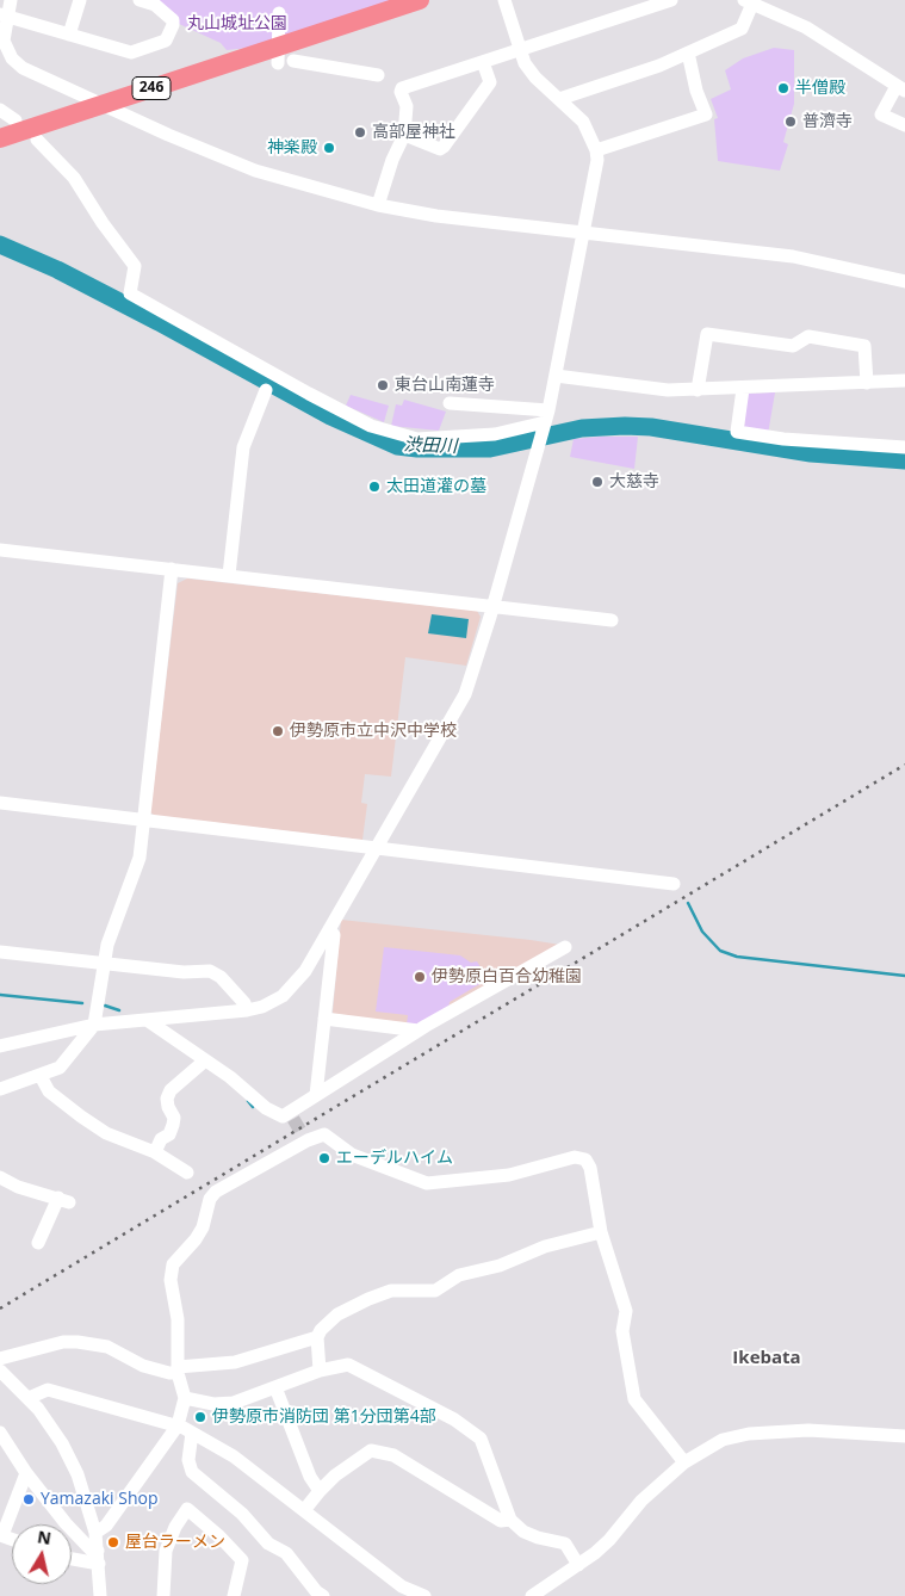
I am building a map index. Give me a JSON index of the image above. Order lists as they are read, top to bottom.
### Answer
{
  "streets": {
    "highway": ["246"]
  },
  "districts": ["Ikebata"],
  "water": ["渋田川"],
  "parks": ["丸山城址公園"],
  "places": [
    "半僧殿",
    "普濟寺",
    "高部屋神社",
    "神楽殿",
    "東台山南蓮寺",
    "大慈寺",
    "太田道灌の墓",
    "伊勢原市立中沢中学校",
    "伊勢原白百合幼稚園",
    "エーデルハイム",
    "伊勢原市消防団 第1分団第4部",
    "Yamazaki Shop",
    "屋台ラーメン"
  ],
  "north": "top"
}
